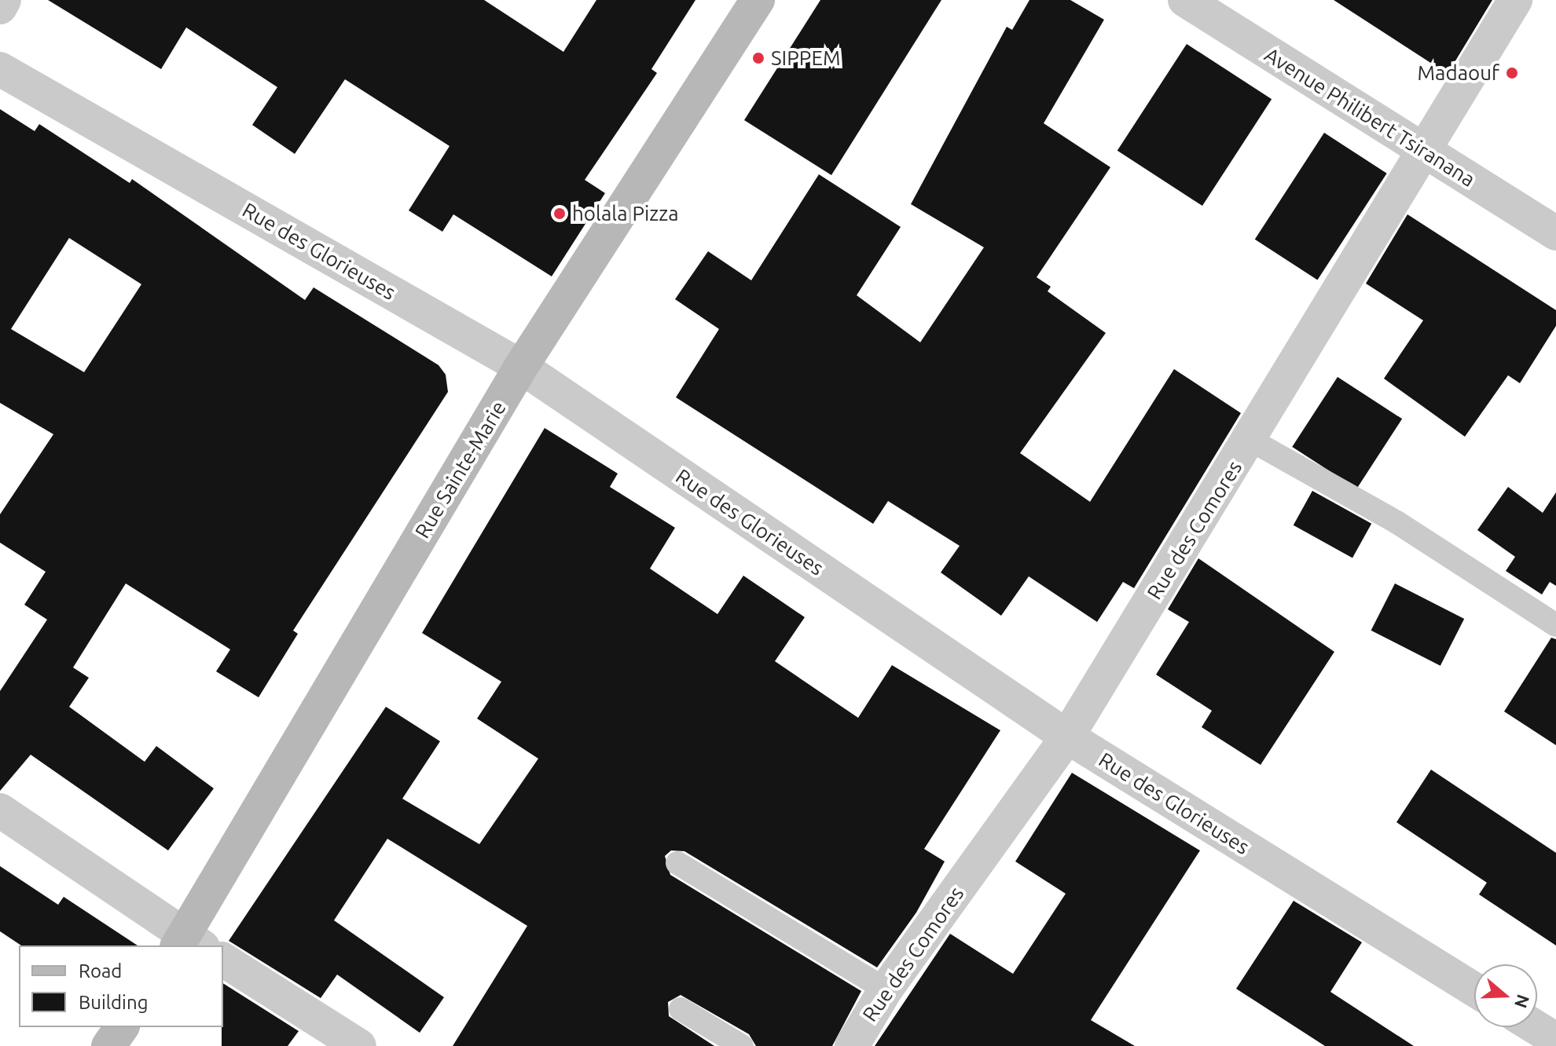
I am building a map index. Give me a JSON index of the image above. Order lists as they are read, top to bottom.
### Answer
{
  "streets": {
    "main road": ["Rue Sainte-Marie"],
    "street": ["Avenue Philibert Tsiranana", "Rue des Glorieuses", "Rue des Comores"]
  },
  "crossings": [
    ["Avenue Philibert Tsiranana", "Rue des Comores"],
    ["Rue des Glorieuses", "Rue Sainte-Marie"],
    ["Rue des Glorieuses", "Rue des Comores"]
  ],
  "places": ["SIPPEM", "Madaouf", "holala Pizza"],
  "legend": ["Road", "Building"],
  "north": "right"
}
